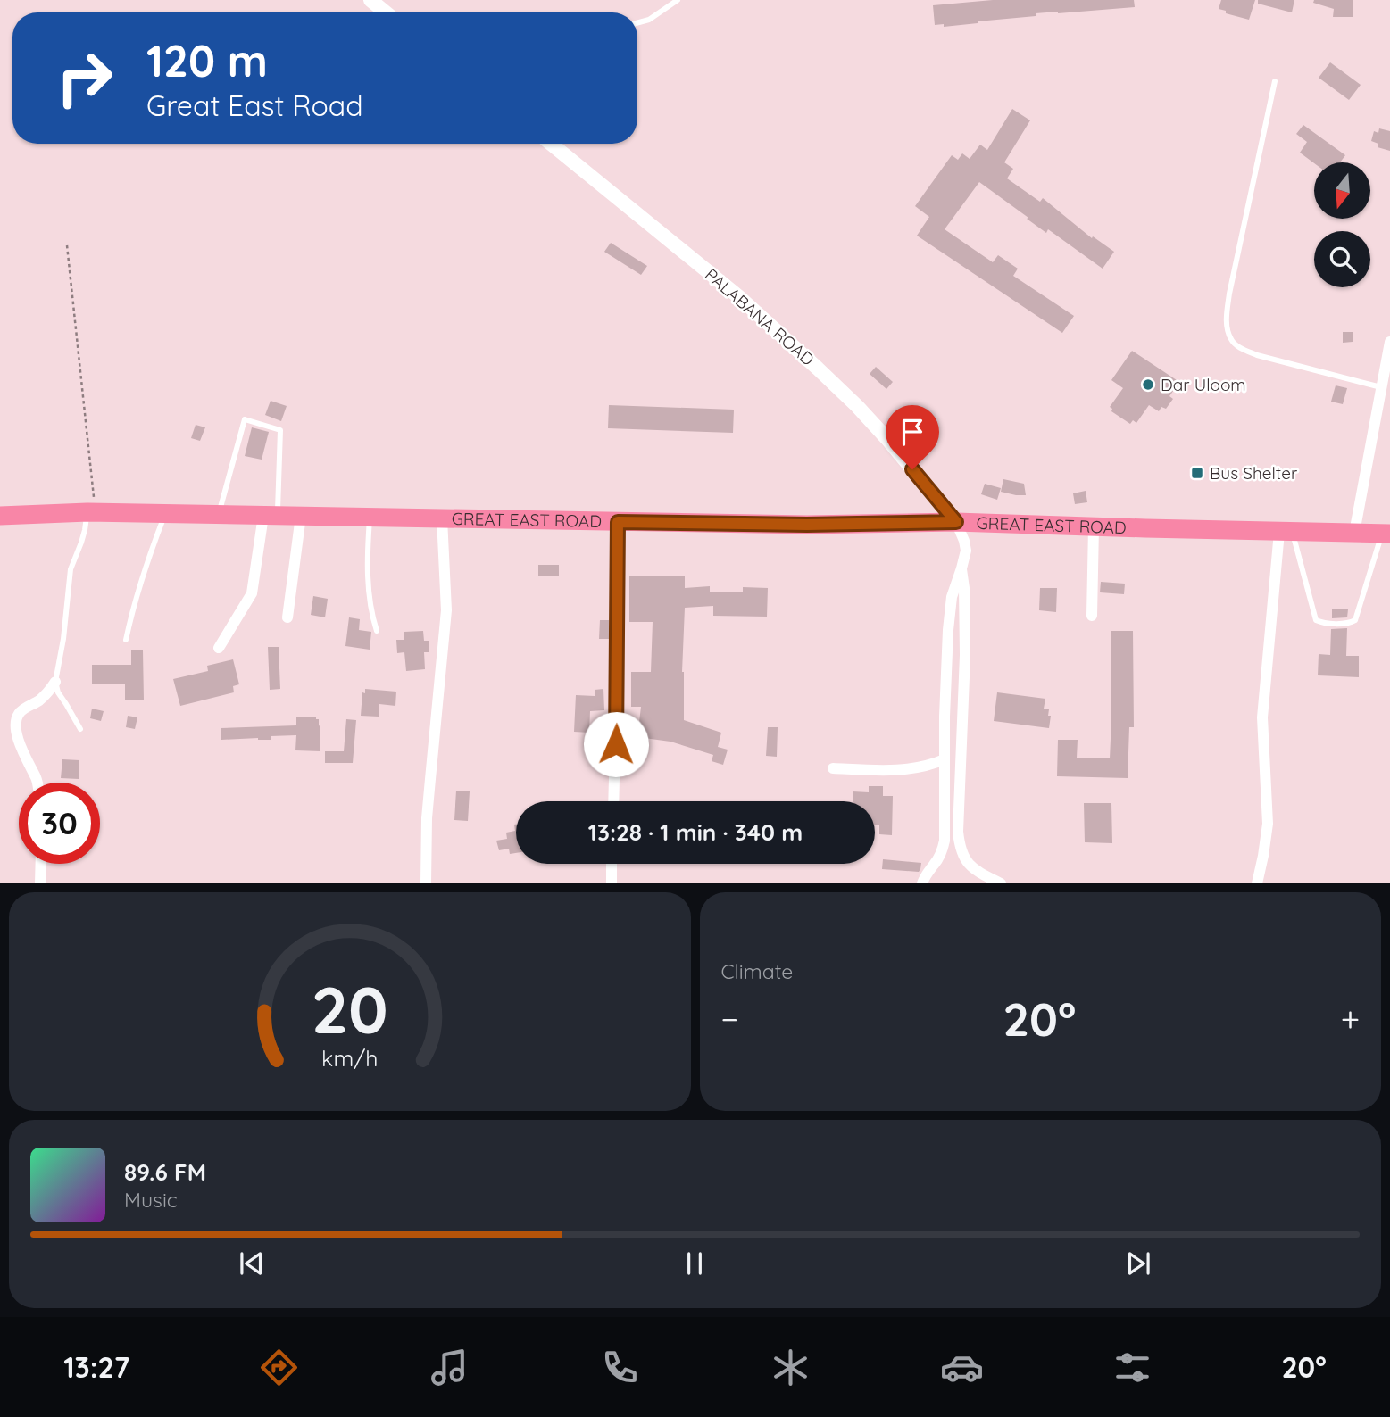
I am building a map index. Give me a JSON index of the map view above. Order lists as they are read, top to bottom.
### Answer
{
  "streets": {
    "highway": ["GREAT EAST ROAD"],
    "street": ["PALABANA ROAD"]
  },
  "crossings": [
    ["PALABANA ROAD", "GREAT EAST ROAD"]
  ],
  "places": {
    "other": ["Dar Uloom"],
    "transit": ["Bus Shelter"]
  },
  "north": "bottom",
  "page": {
    "turn": ["120 m", "Great East Road"],
    "limit": "30",
    "trip": "13:28 · 1 min · 340 m",
    "tile": "Climate",
    "heat": ["−", "20°", "+"],
    "song": ["89.6 FM", "Music"],
    "tabs": ["13:27", "20°"],
    "gauge": ["20", "km/h"]
  }
}
